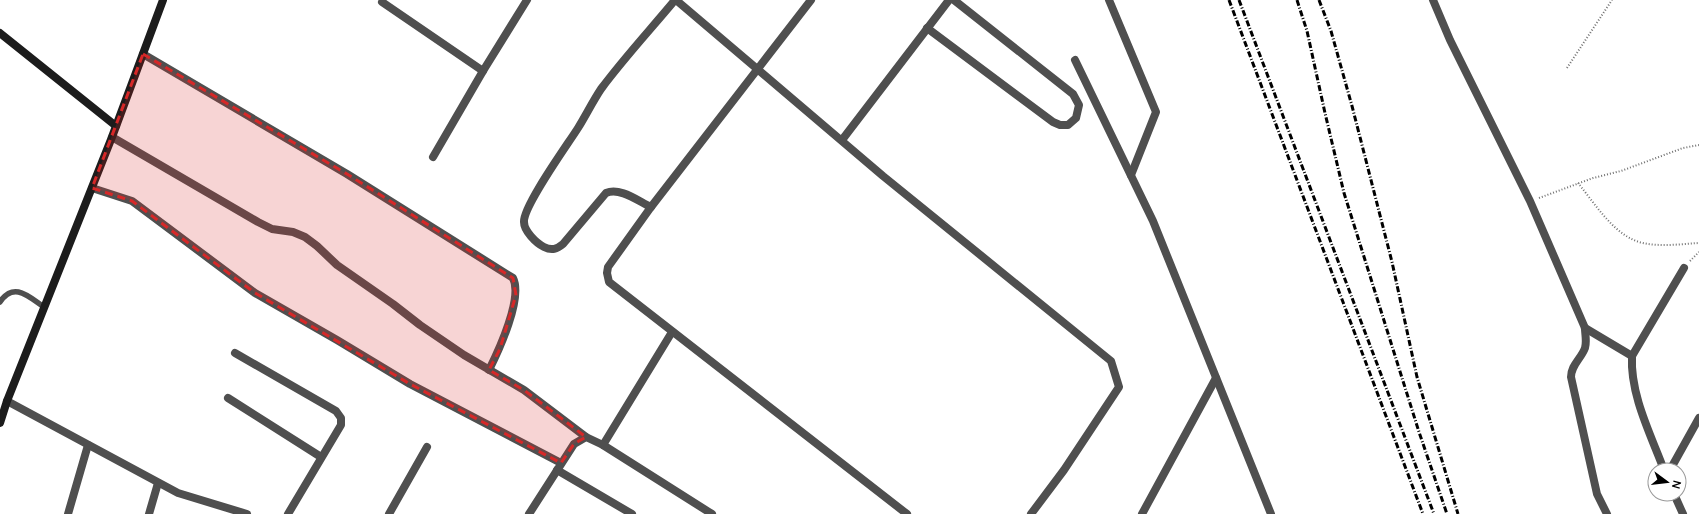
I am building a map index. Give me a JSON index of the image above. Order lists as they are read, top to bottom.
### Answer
{
  "north": "right"
}
